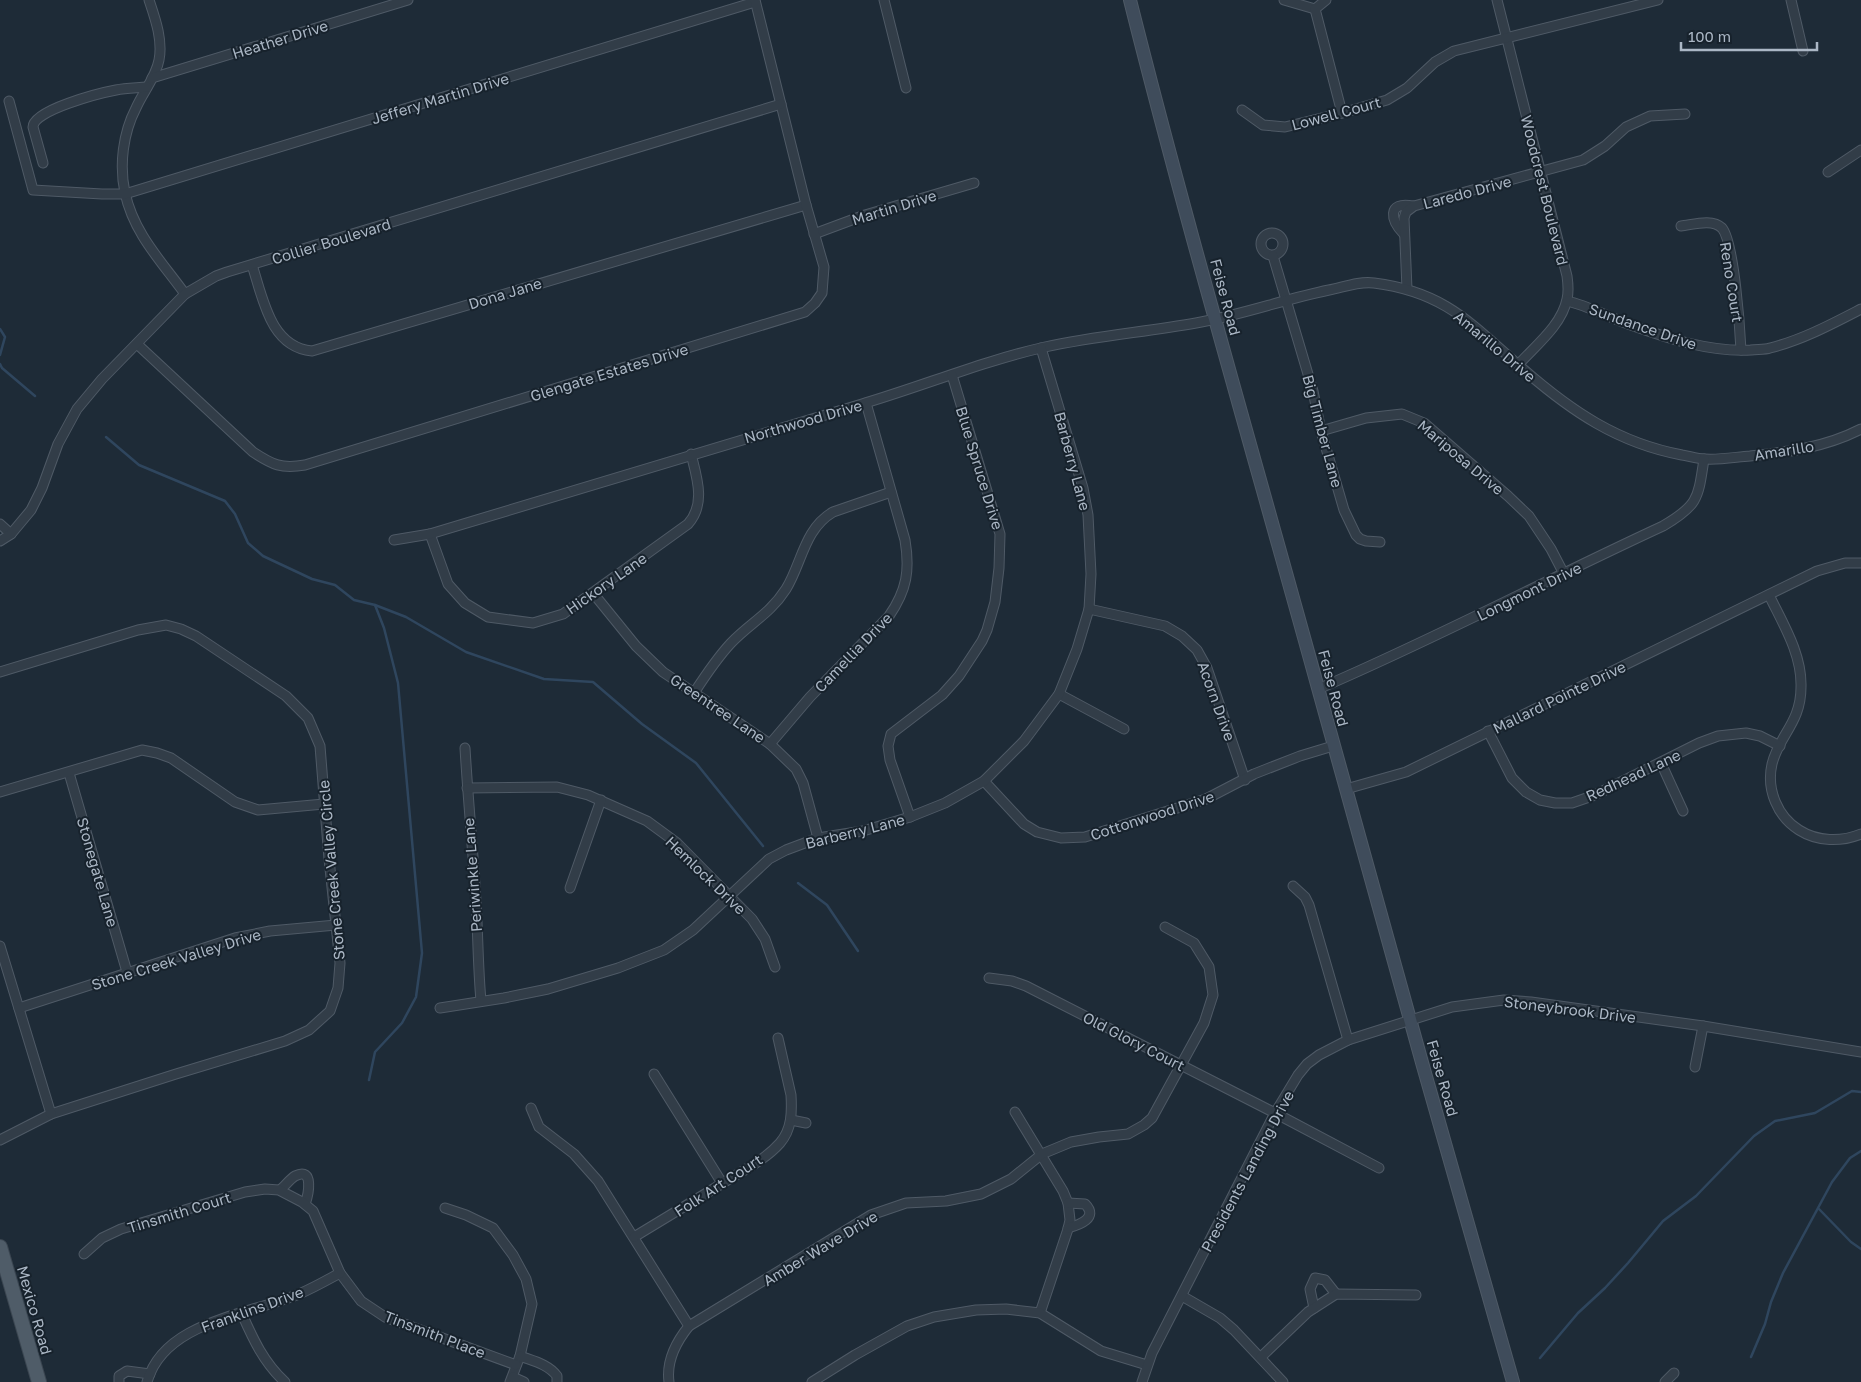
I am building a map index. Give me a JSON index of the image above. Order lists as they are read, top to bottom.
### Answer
{
  "streets": {
    "main road": ["Feise Road", "Mexico Road"],
    "street": [
      "Heather Drive",
      "Jeffery Martin Drive",
      "Lowell Court",
      "Woodcrest Boulevard",
      "Laredo Drive",
      "Martin Drive",
      "Collier Boulevard",
      "Reno Court",
      "Dona Jane",
      "Sundance Drive",
      "Amarillo Drive",
      "Glengate Estates Drive",
      "Northwood Drive",
      "Big Timber Lane",
      "Amarillo",
      "Mariposa Drive",
      "Barberry Lane",
      "Blue Spruce Drive",
      "Hickory Lane",
      "Longmont Drive",
      "Camellia Drive",
      "Mallard Pointe Drive",
      "Acorn Drive",
      "Greentree Lane",
      "Redhead Lane",
      "Cottonwood Drive",
      "Stone Creek Valley Circle",
      "Stonegate Lane",
      "Periwinkle Lane",
      "Hemlock Drive",
      "Stone Creek Valley Drive",
      "Stoneybrook Drive",
      "Old Glory Court",
      "Presidents Landing Drive",
      "Folk Art Court",
      "Tinsmith Court",
      "Amber Wave Drive",
      "Franklins Drive",
      "Tinsmith Place"
    ]
  },
  "crossings": [
    ["Jeffery Martin Drive", "Glengate Estates Drive"],
    ["Lowell Court", "Woodcrest Boulevard"],
    ["Woodcrest Boulevard", "Laredo Drive"],
    ["Woodcrest Boulevard", "Sundance Drive"],
    ["Woodcrest Boulevard", "Amarillo Drive"],
    ["Laredo Drive", "Amarillo Drive"],
    ["Martin Drive", "Glengate Estates Drive"],
    ["Collier Boulevard", "Dona Jane"],
    ["Collier Boulevard", "Glengate Estates Drive"],
    ["Reno Court", "Sundance Drive"],
    ["Dona Jane", "Glengate Estates Drive"],
    ["Feise Road", "Amarillo Drive"],
    ["Feise Road", "Northwood Drive"],
    ["Feise Road", "Longmont Drive"],
    ["Feise Road", "Mallard Pointe Drive"],
    ["Feise Road", "Cottonwood Drive"],
    ["Feise Road", "Stoneybrook Drive"],
    ["Feise Road", "Presidents Landing Drive"],
    ["Amarillo Drive", "Northwood Drive"],
    ["Amarillo Drive", "Big Timber Lane"],
    ["Amarillo Drive", "Amarillo"],
    ["Amarillo Drive", "Longmont Drive"],
    ["Northwood Drive", "Barberry Lane"],
    ["Northwood Drive", "Blue Spruce Drive"],
    ["Northwood Drive", "Hickory Lane"],
    ["Northwood Drive", "Camellia Drive"],
    ["Big Timber Lane", "Mariposa Drive"],
    ["Amarillo", "Longmont Drive"],
    ["Mariposa Drive", "Longmont Drive"],
    ["Barberry Lane", "Blue Spruce Drive"],
    ["Barberry Lane", "Acorn Drive"],
    ["Barberry Lane", "Greentree Lane"],
    ["Barberry Lane", "Cottonwood Drive"],
    ["Barberry Lane", "Periwinkle Lane"],
    ["Barberry Lane", "Hemlock Drive"],
    ["Hickory Lane", "Greentree Lane"],
    ["Camellia Drive", "Greentree Lane"],
    ["Mallard Pointe Drive", "Redhead Lane"],
    ["Acorn Drive", "Cottonwood Drive"],
    ["Stone Creek Valley Circle", "Stone Creek Valley Drive"],
    ["Stonegate Lane", "Stone Creek Valley Drive"],
    ["Periwinkle Lane", "Hemlock Drive"],
    ["Stoneybrook Drive", "Presidents Landing Drive"],
    ["Old Glory Court", "Presidents Landing Drive"],
    ["Old Glory Court", "Amber Wave Drive"],
    ["Franklins Drive", "Tinsmith Place"]
  ],
  "scale_bar": "100 m"
}
